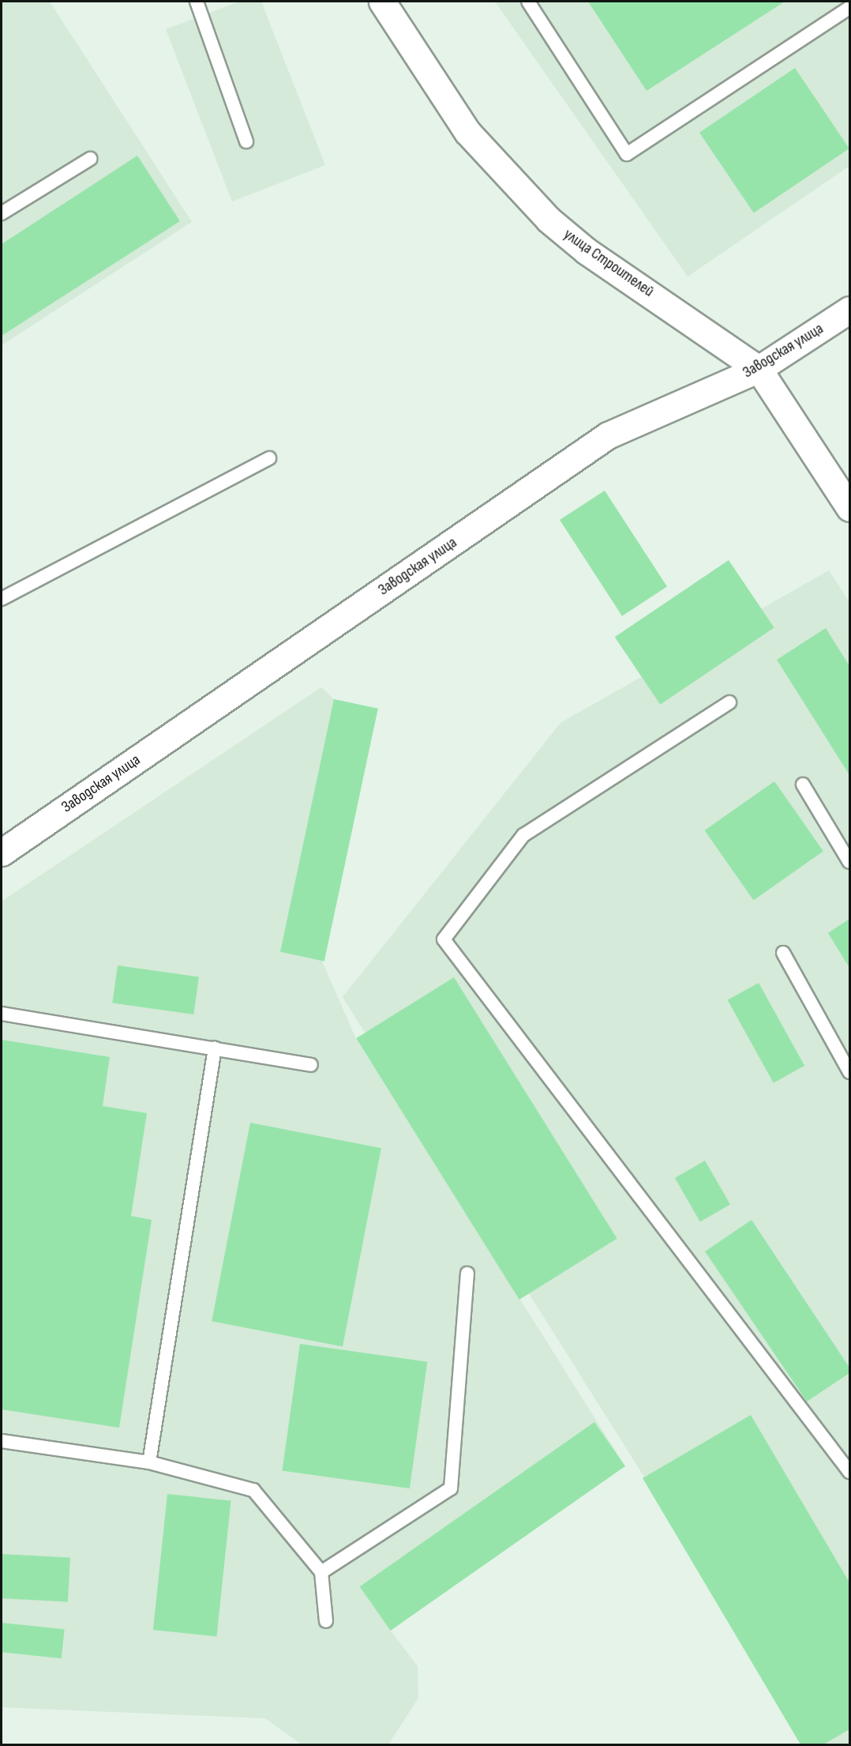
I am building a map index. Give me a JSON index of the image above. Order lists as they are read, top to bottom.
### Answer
{
  "streets": {
    "street": ["улица Строителей", "Заводская улица"]
  },
  "crossings": [
    ["улица Строителей", "Заводская улица"]
  ]
}
